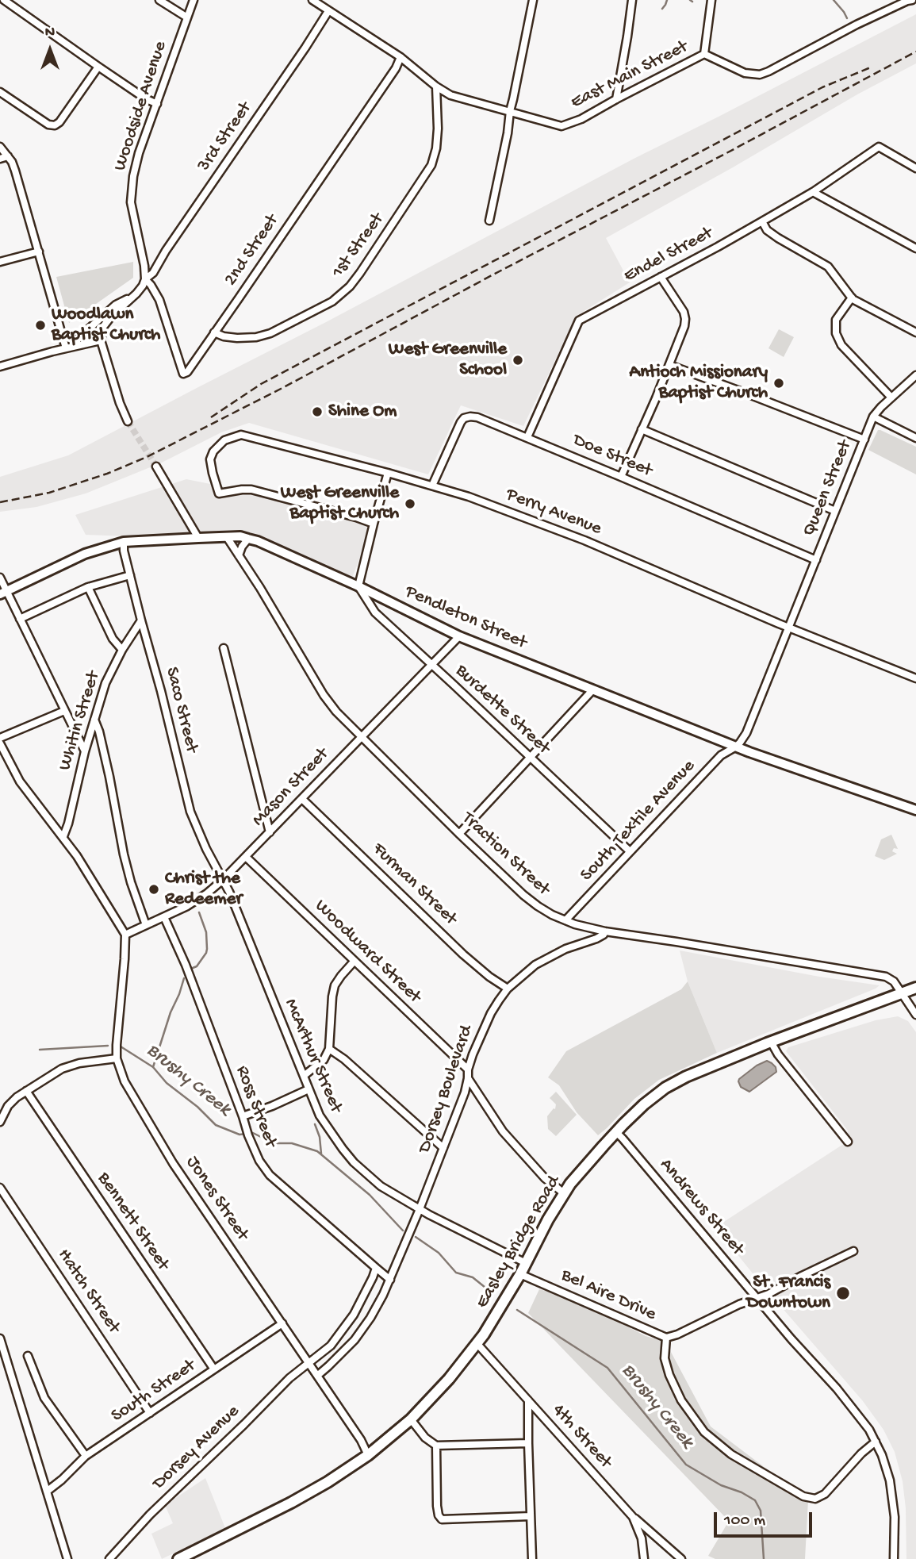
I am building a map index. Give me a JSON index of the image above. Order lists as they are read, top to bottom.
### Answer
{
  "streets": {
    "highway": ["Easley Bridge Road"],
    "main road": ["Pendleton Street"],
    "street": [
      "East Main Street",
      "Woodside Avenue",
      "3rd Street",
      "1st Street",
      "2nd Street",
      "Endel Street",
      "Doe Street",
      "Queen Street",
      "Perry Avenue",
      "Saco Street",
      "Burdette Street",
      "Whitin Street",
      "Mason Street",
      "South Textile Avenue",
      "Traction Street",
      "Furman Street",
      "Woodward Street",
      "McArthur Street",
      "Dorsey Boulevard",
      "Ross Street",
      "Jones Street",
      "Andrews Street",
      "Bennett Street",
      "Hatch Street",
      "Bel Aire Drive",
      "South Street",
      "4th Street",
      "Dorsey Avenue"
    ]
  },
  "crossings": [
    ["East Main Street", "3rd Street"],
    ["East Main Street", "1st Street"],
    ["East Main Street", "2nd Street"],
    ["Woodside Avenue", "3rd Street"],
    ["Woodside Avenue", "2nd Street"],
    ["3rd Street", "2nd Street"],
    ["1st Street", "2nd Street"],
    ["Endel Street", "Doe Street"],
    ["Doe Street", "Queen Street"],
    ["Doe Street", "Perry Avenue"],
    ["Queen Street", "Perry Avenue"],
    ["Queen Street", "Pendleton Street"],
    ["Queen Street", "South Textile Avenue"],
    ["Pendleton Street", "Saco Street"],
    ["Pendleton Street", "Burdette Street"],
    ["Pendleton Street", "Mason Street"],
    ["Pendleton Street", "South Textile Avenue"],
    ["Pendleton Street", "Traction Street"],
    ["Saco Street", "Whitin Street"],
    ["Saco Street", "Mason Street"],
    ["Saco Street", "McArthur Street"],
    ["Burdette Street", "Mason Street"],
    ["Burdette Street", "South Textile Avenue"],
    ["Mason Street", "Traction Street"],
    ["Mason Street", "Furman Street"],
    ["Mason Street", "Woodward Street"],
    ["Mason Street", "McArthur Street"],
    ["Mason Street", "Ross Street"],
    ["Mason Street", "Jones Street"],
    ["South Textile Avenue", "Traction Street"],
    ["Traction Street", "Dorsey Boulevard"],
    ["Traction Street", "Easley Bridge Road"],
    ["Furman Street", "Dorsey Boulevard"],
    ["Woodward Street", "Dorsey Boulevard"],
    ["McArthur Street", "Dorsey Boulevard"],
    ["McArthur Street", "Easley Bridge Road"],
    ["Dorsey Boulevard", "Jones Street"],
    ["Jones Street", "Easley Bridge Road"],
    ["Jones Street", "South Street"],
    ["Jones Street", "Dorsey Avenue"],
    ["Andrews Street", "Easley Bridge Road"],
    ["Andrews Street", "Bel Aire Drive"],
    ["Bennett Street", "South Street"],
    ["Easley Bridge Road", "Bel Aire Drive"],
    ["Easley Bridge Road", "4th Street"],
    ["Hatch Street", "South Street"]
  ],
  "water": ["Brushy Creek"],
  "places": [
    "Woodlawn Baptist Church",
    "West Greenville School",
    "Antioch Missionary Baptist Church",
    "Shine Om",
    "West Greenville Baptist Church",
    "Christ the Redeemer",
    "St. Francis Downtown"
  ],
  "scale_bar": "100 m",
  "north": "top"
}
